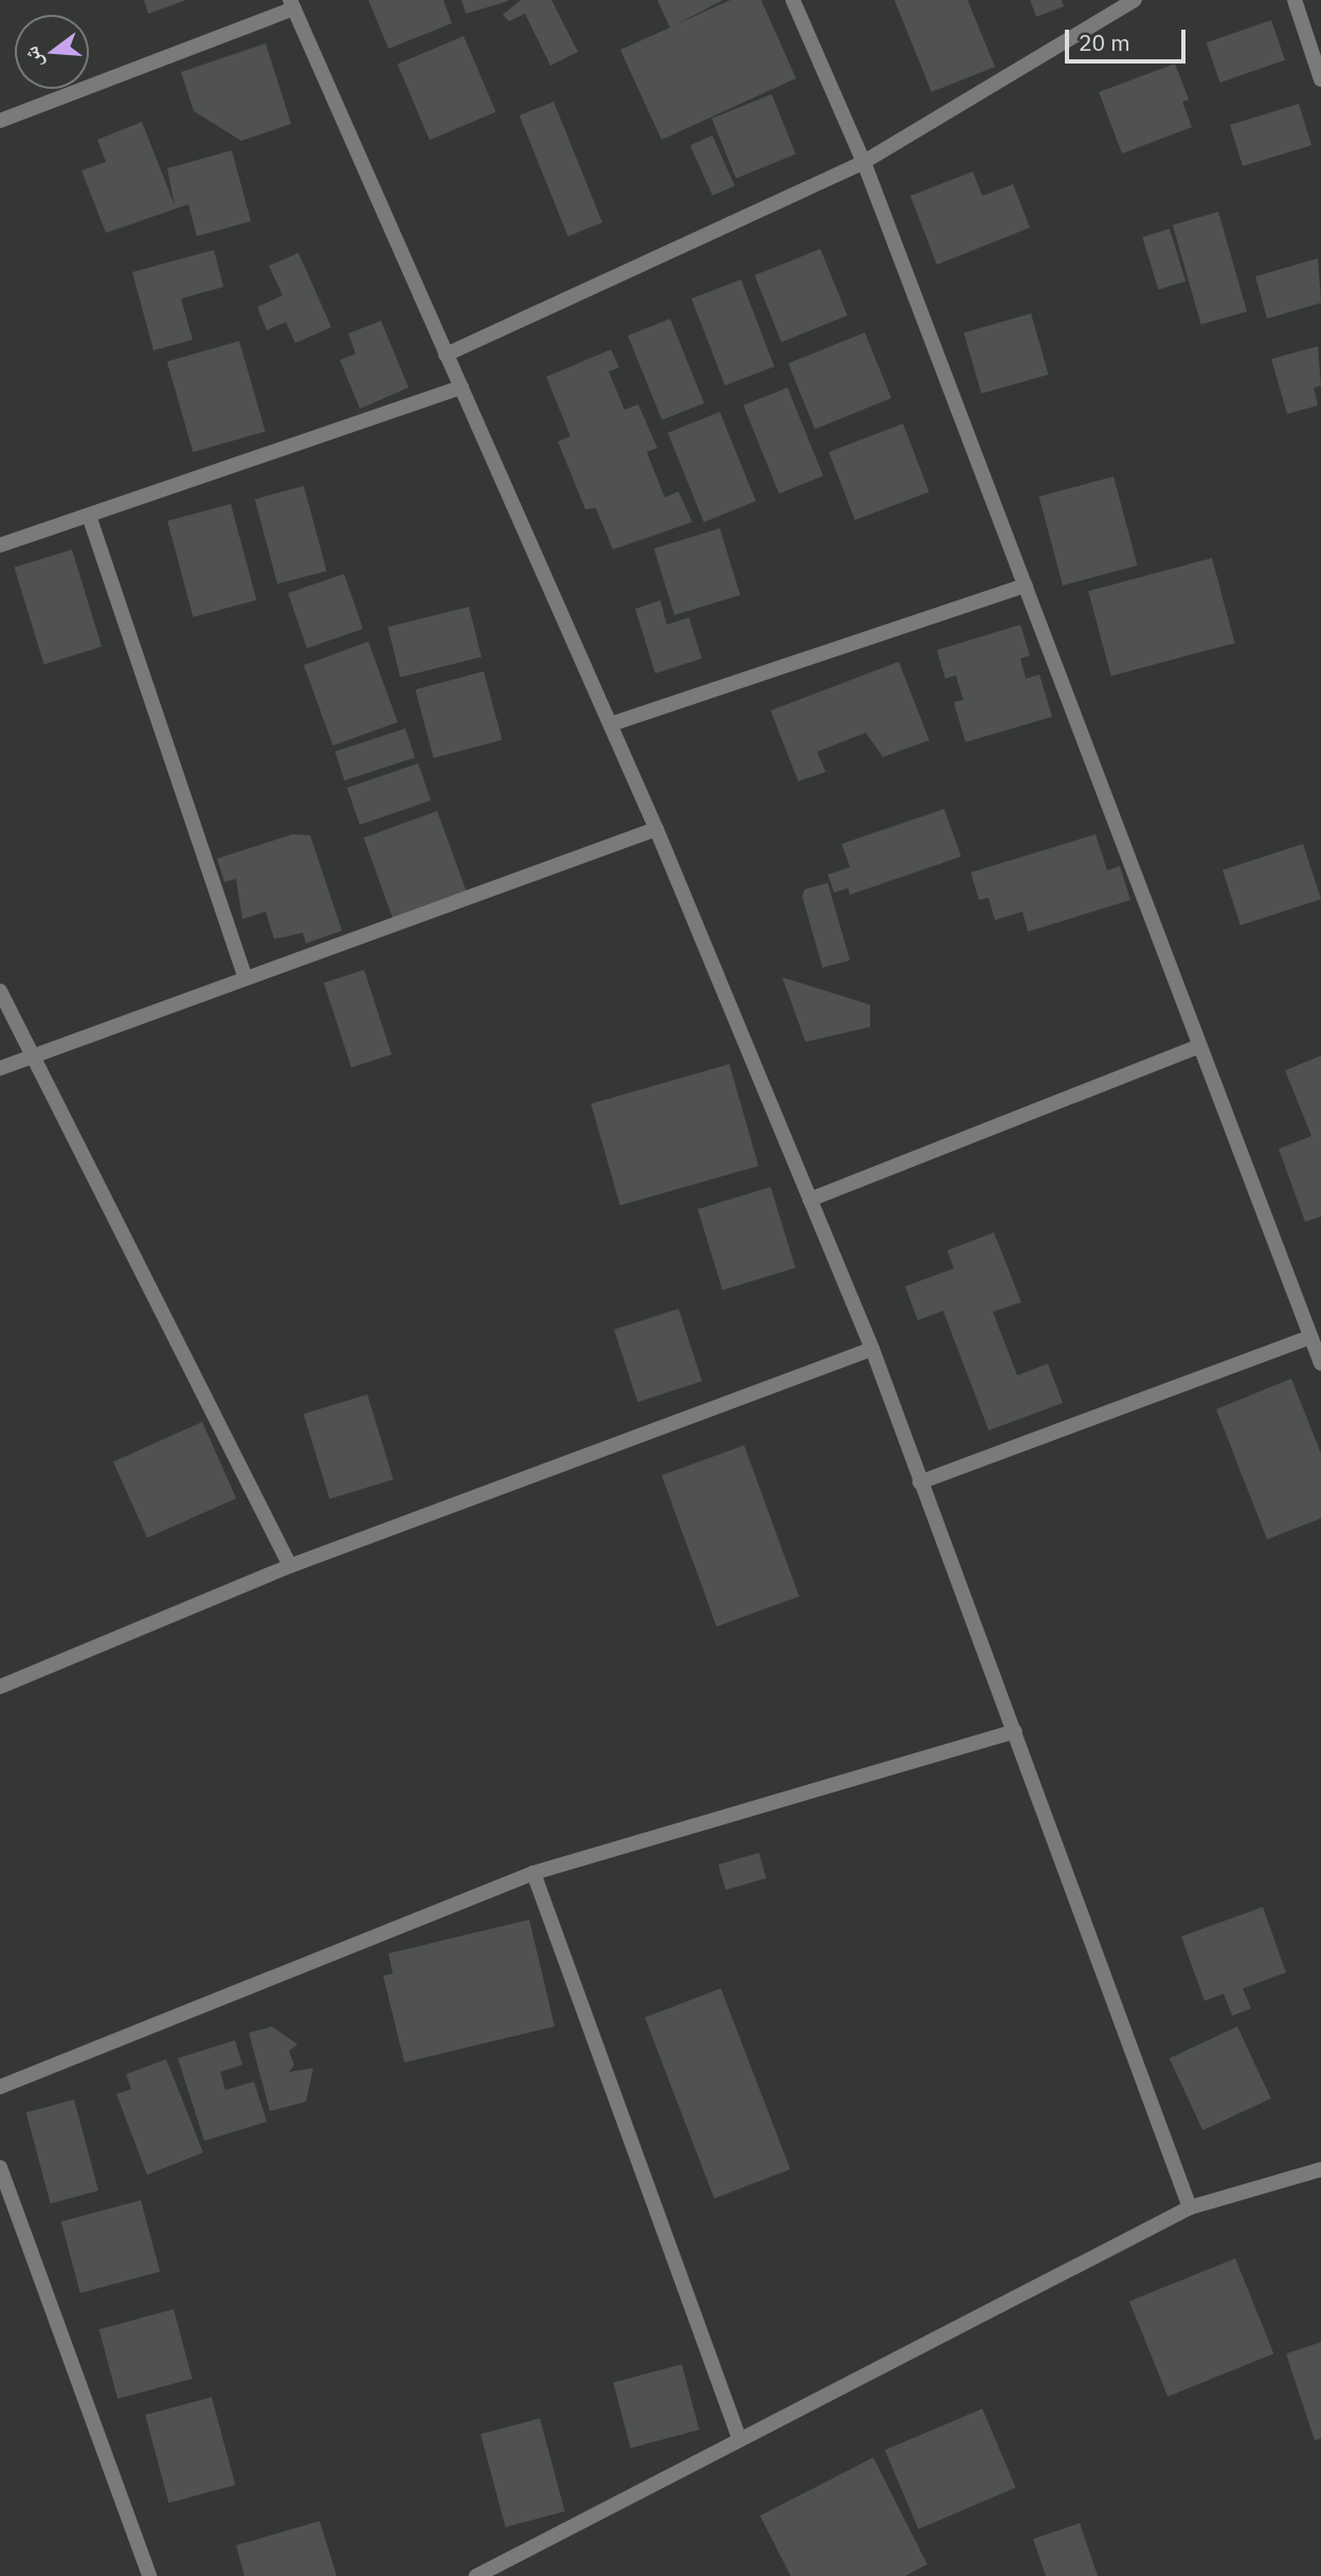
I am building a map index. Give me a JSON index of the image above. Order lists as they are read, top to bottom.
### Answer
{
  "scale_bar": "20 m",
  "north": "left"
}
